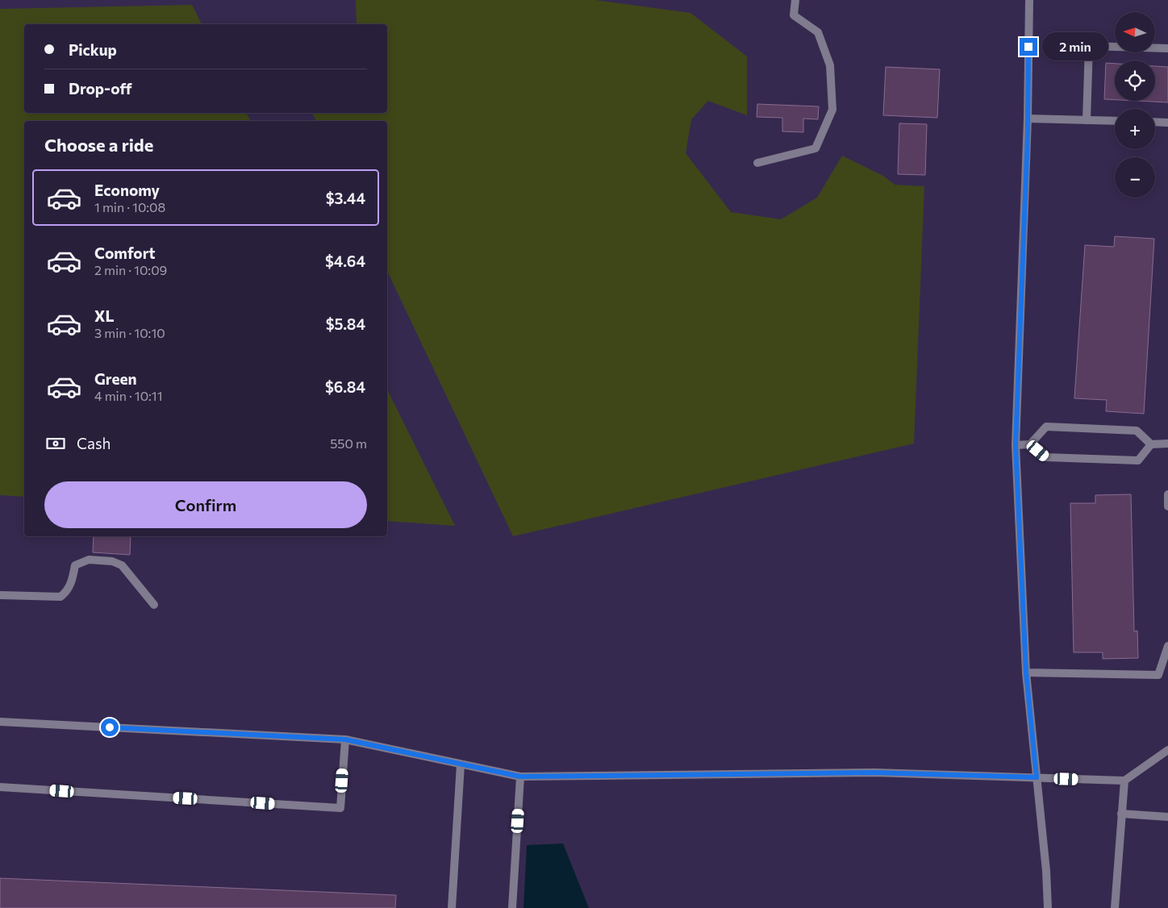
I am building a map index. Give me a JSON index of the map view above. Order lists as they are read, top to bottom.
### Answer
{
  "north": "left",
  "page": {
    "map_buttons": ["+", "−"],
    "banner": ["Pickup", "Drop-off"],
    "bubble": "2 min",
    "heading": "Choose a ride",
    "list": [
      {
        "name": "Economy",
        "note": "1 min · 10:08",
        "value": "$3.44"
      },
      {
        "name": "Comfort",
        "note": "2 min · 10:09",
        "value": "$4.64"
      },
      {
        "name": "XL",
        "note": "3 min · 10:10",
        "value": "$5.84"
      },
      {
        "name": "Green",
        "note": "4 min · 10:11",
        "value": "$6.84"
      }
    ],
    "pay": ["Cash", "550 m"],
    "buttons": "Confirm"
  }
}
